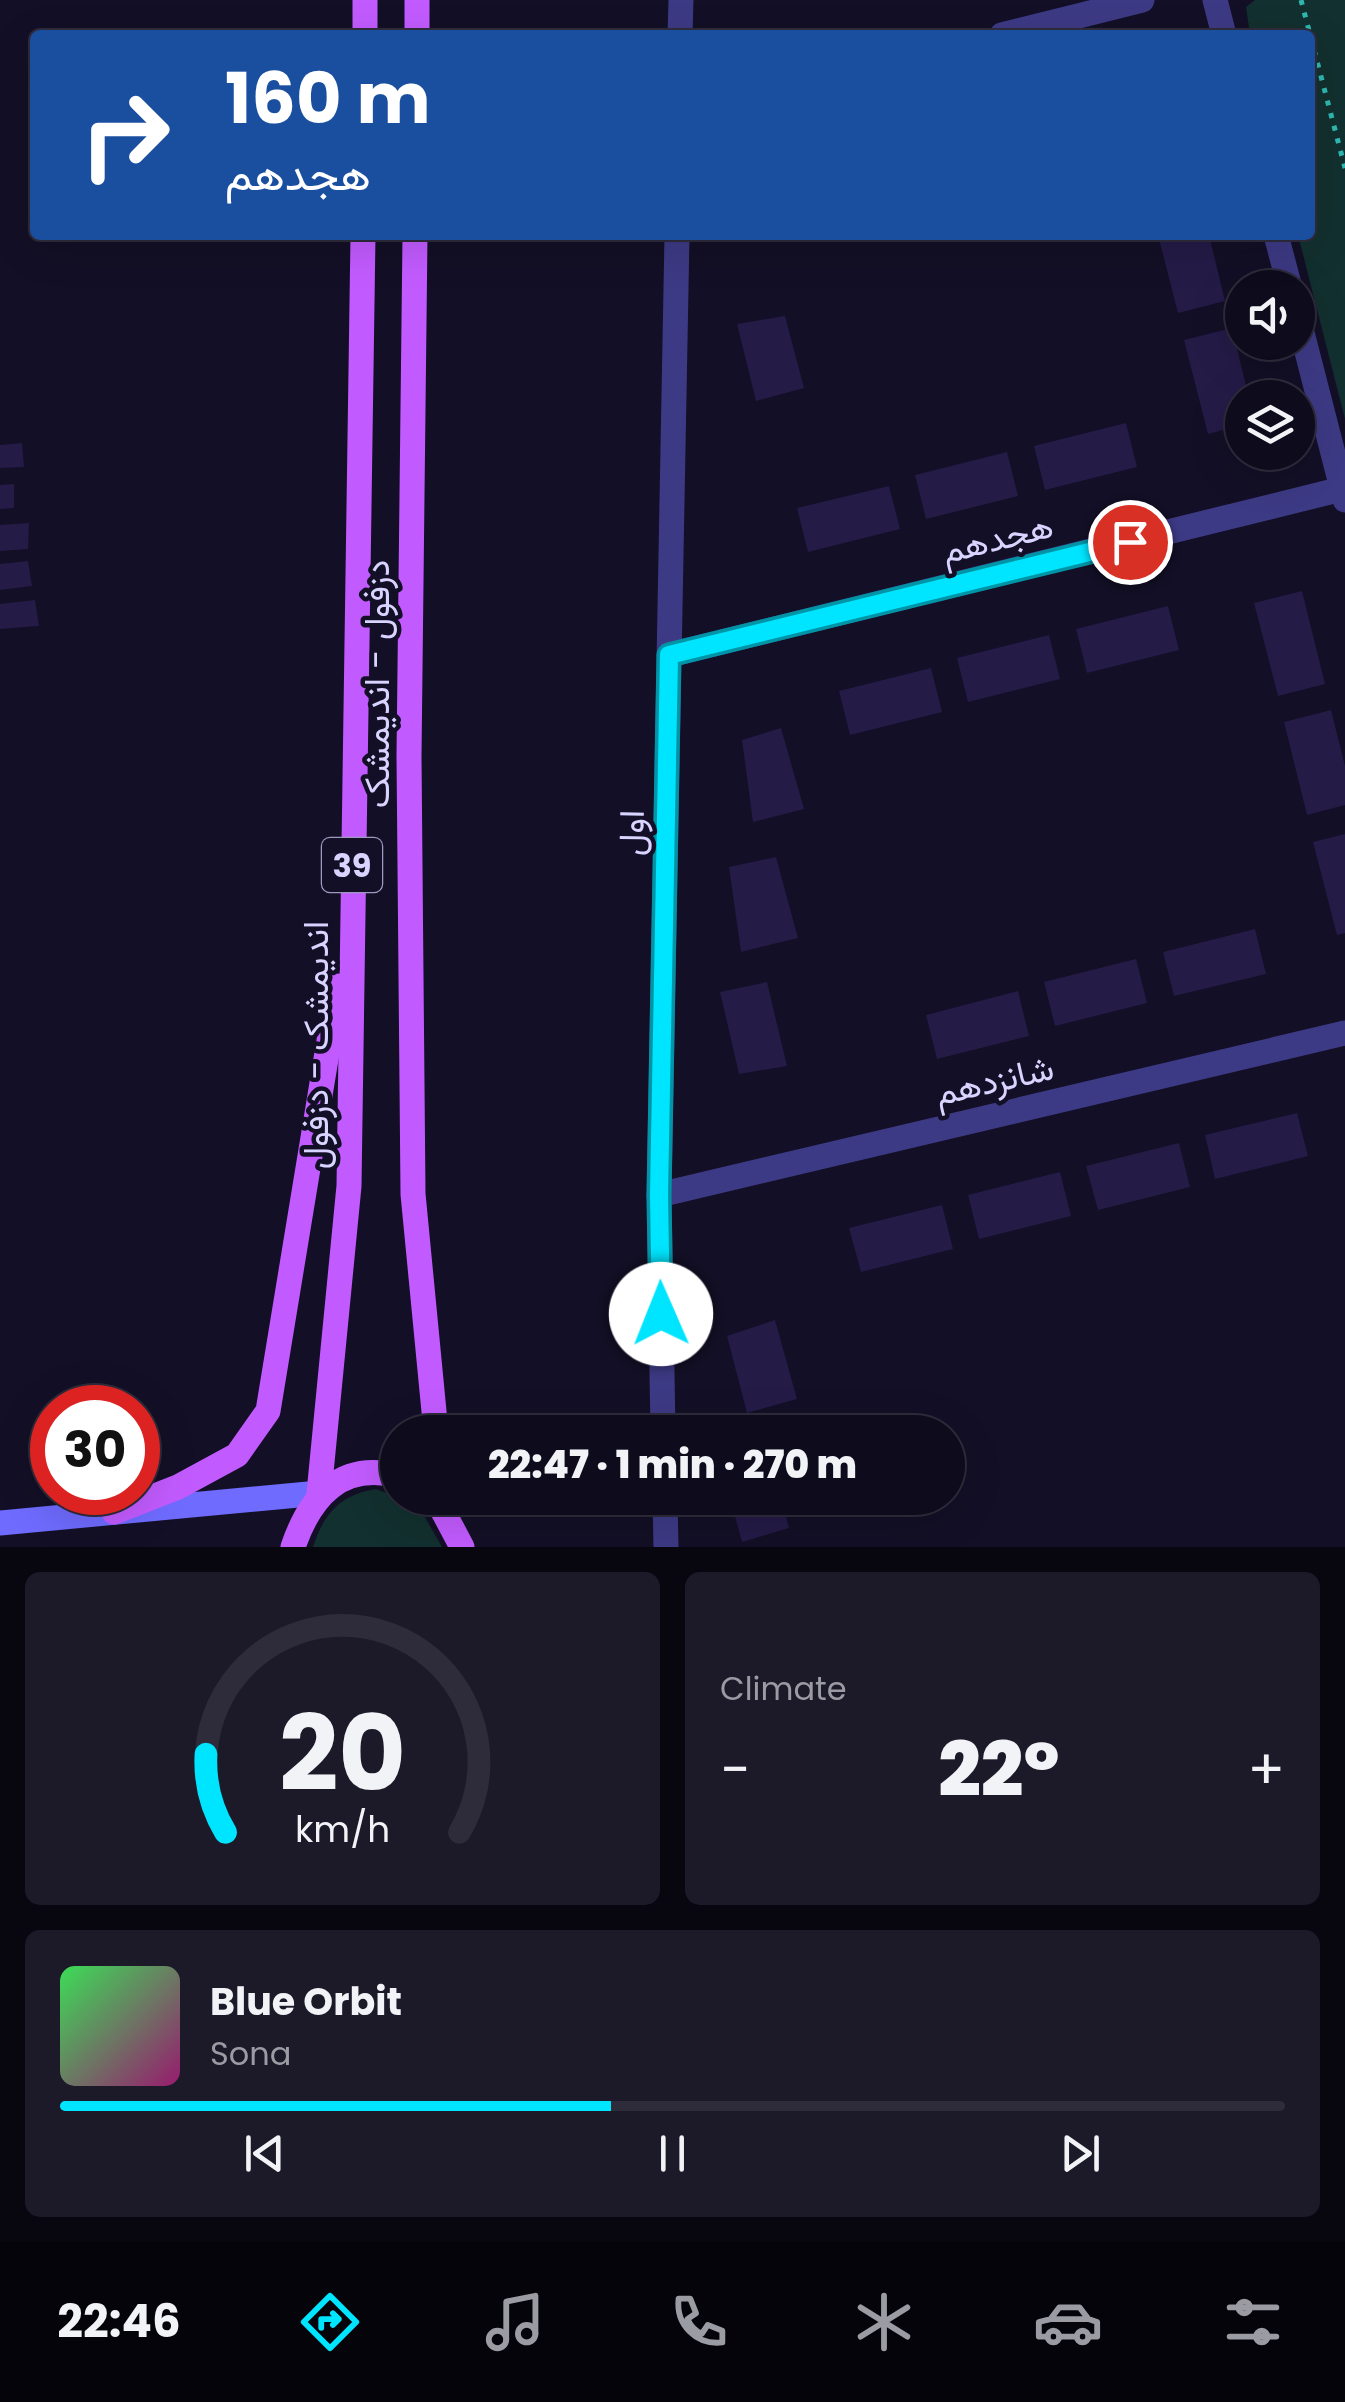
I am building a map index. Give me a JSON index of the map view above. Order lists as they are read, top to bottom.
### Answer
{
  "streets": {
    "main road": ["دزفول - اندیمشک", "39", "اندیمشک - دزفول"],
    "street": ["هجدهم", "اول", "شانزدهم"]
  },
  "crossings": [
    ["هجدهم", "اول"],
    ["اول", "شانزدهم"],
    ["39", "اندیمشک - دزفول"]
  ],
  "page": {
    "turn": ["160 m", "هجدهم"],
    "limit": "30",
    "trip": "22:47 · 1 min · 270 m",
    "tile": "Climate",
    "heat": ["−", "22°", "+"],
    "song": ["Blue Orbit", "Sona"],
    "tabs": "22:46",
    "gauge": ["20", "km/h"]
  }
}
